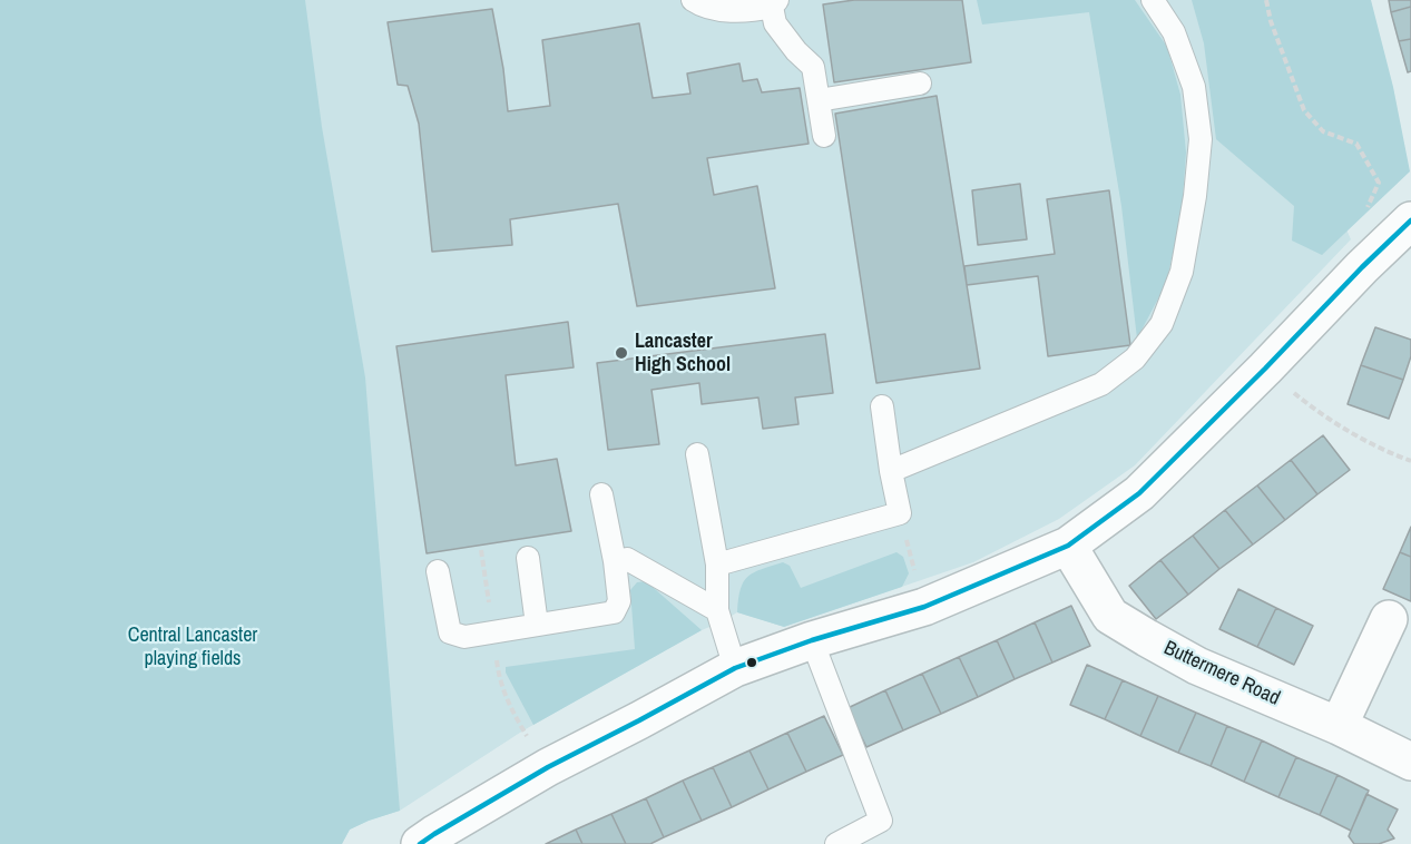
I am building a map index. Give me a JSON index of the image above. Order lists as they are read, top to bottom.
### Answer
{
  "streets": {
    "street": ["Buttermere Road"]
  },
  "parks": ["Central Lancaster playing fields"],
  "places": ["Lancaster High School"]
}
